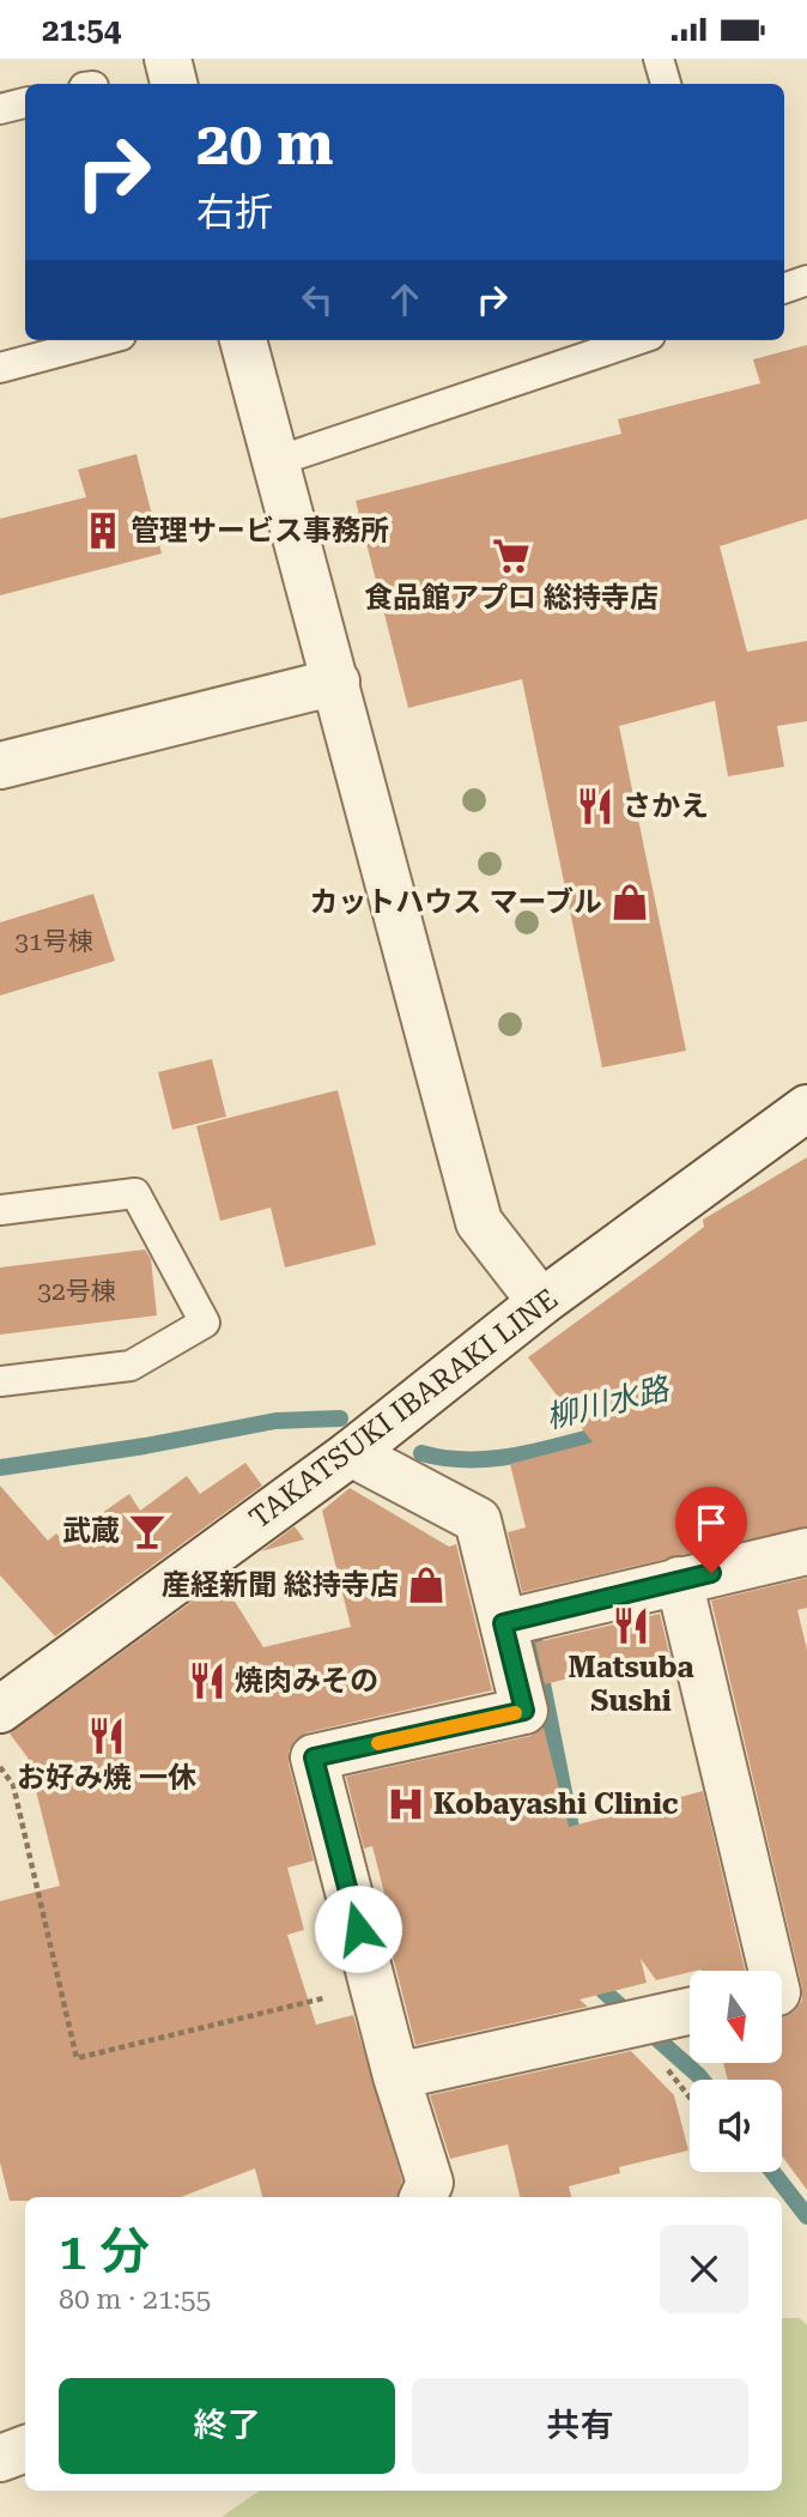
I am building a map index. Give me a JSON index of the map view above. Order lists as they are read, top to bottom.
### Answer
{
  "streets": {
    "street": ["TAKATSUKI IBARAKI LINE"]
  },
  "water": ["柳川水路"],
  "places": {
    "building": ["管理サービス事務所"],
    "supermarket": ["食品館アプロ 総持寺店"],
    "restaurant": [
      "さかえ",
      "Matsuba Sushi",
      "焼肉みその",
      "お好み焼 一休"
    ],
    "shop": ["カットハウス マーブル", "産経新聞 総持寺店"],
    "bar": ["武蔵"],
    "hospital": ["Kobayashi Clinic"]
  },
  "house_numbers": ["31号棟", "32号棟"],
  "north": "bottom",
  "page": {
    "status": "21:54",
    "turn": ["20 m", "右折"],
    "heading": ["1 分", "80 m · 21:55"],
    "buttons": ["終了", "共有"]
  }
}
